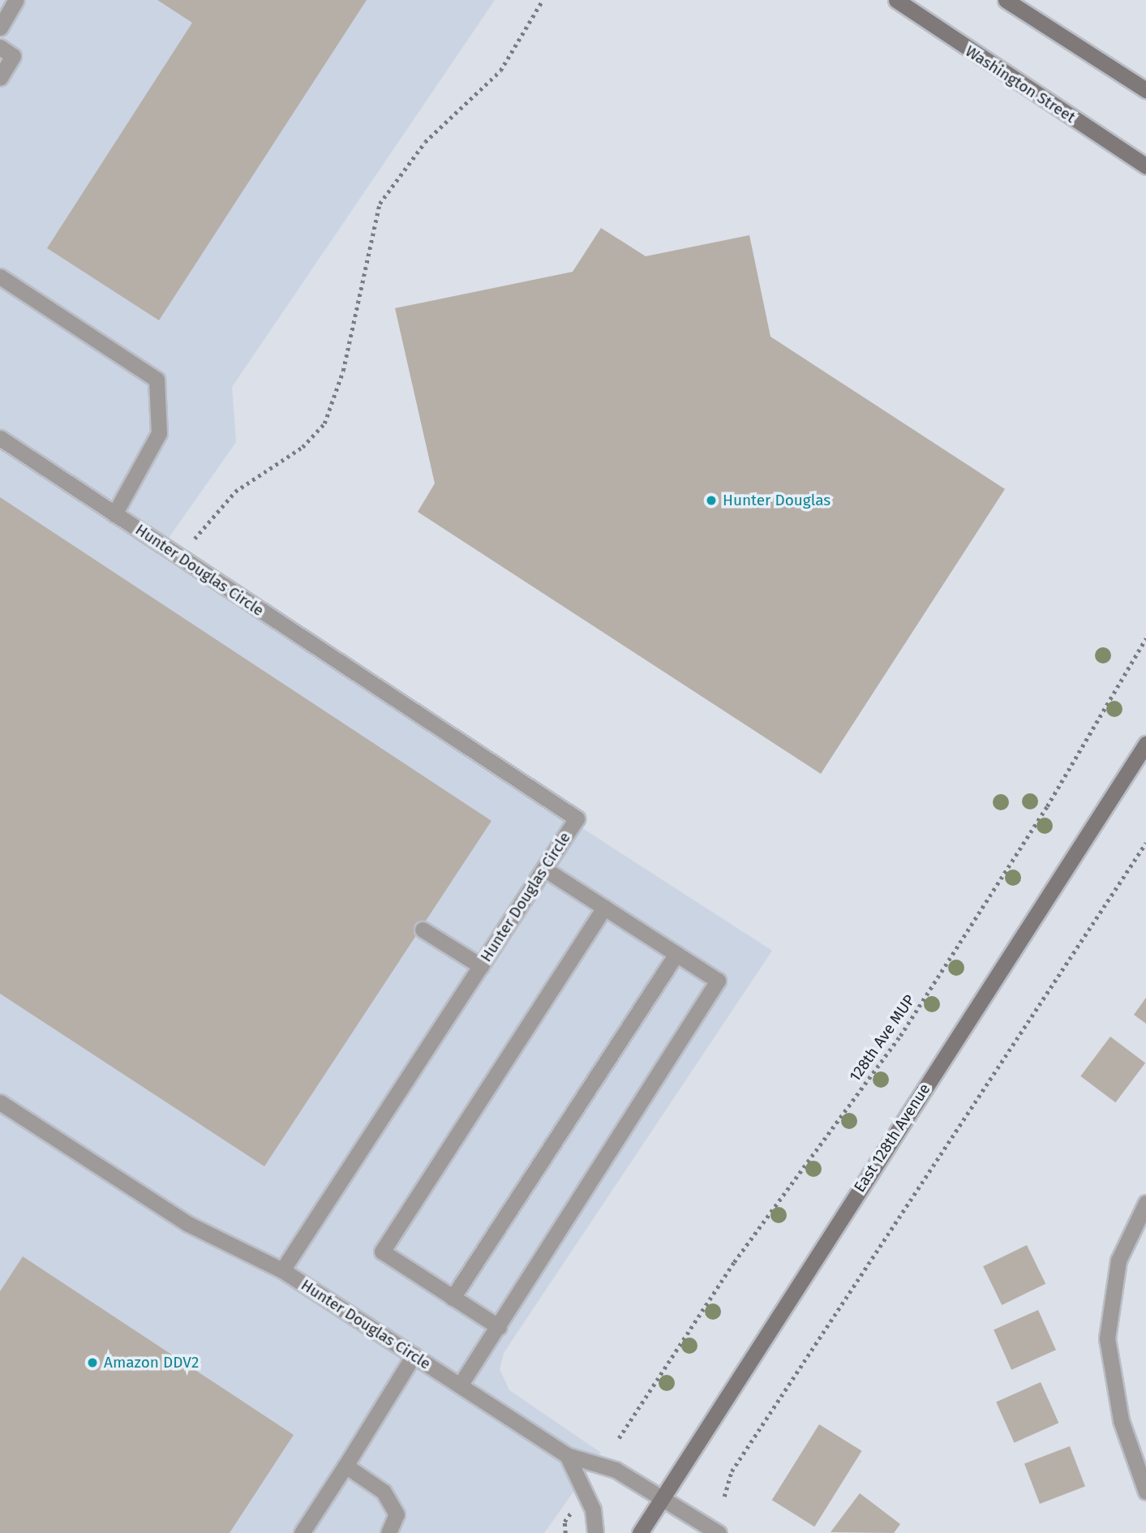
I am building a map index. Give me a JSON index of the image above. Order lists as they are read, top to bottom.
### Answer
{
  "streets": {
    "main road": ["Washington Street", "East 128th Avenue"],
    "street": ["Hunter Douglas Circle"],
    "path": ["128th Ave MUP"]
  },
  "crossings": [
    ["Hunter Douglas Circle", "East 128th Avenue"]
  ],
  "places": ["Hunter Douglas", "Amazon DDV2"]
}
